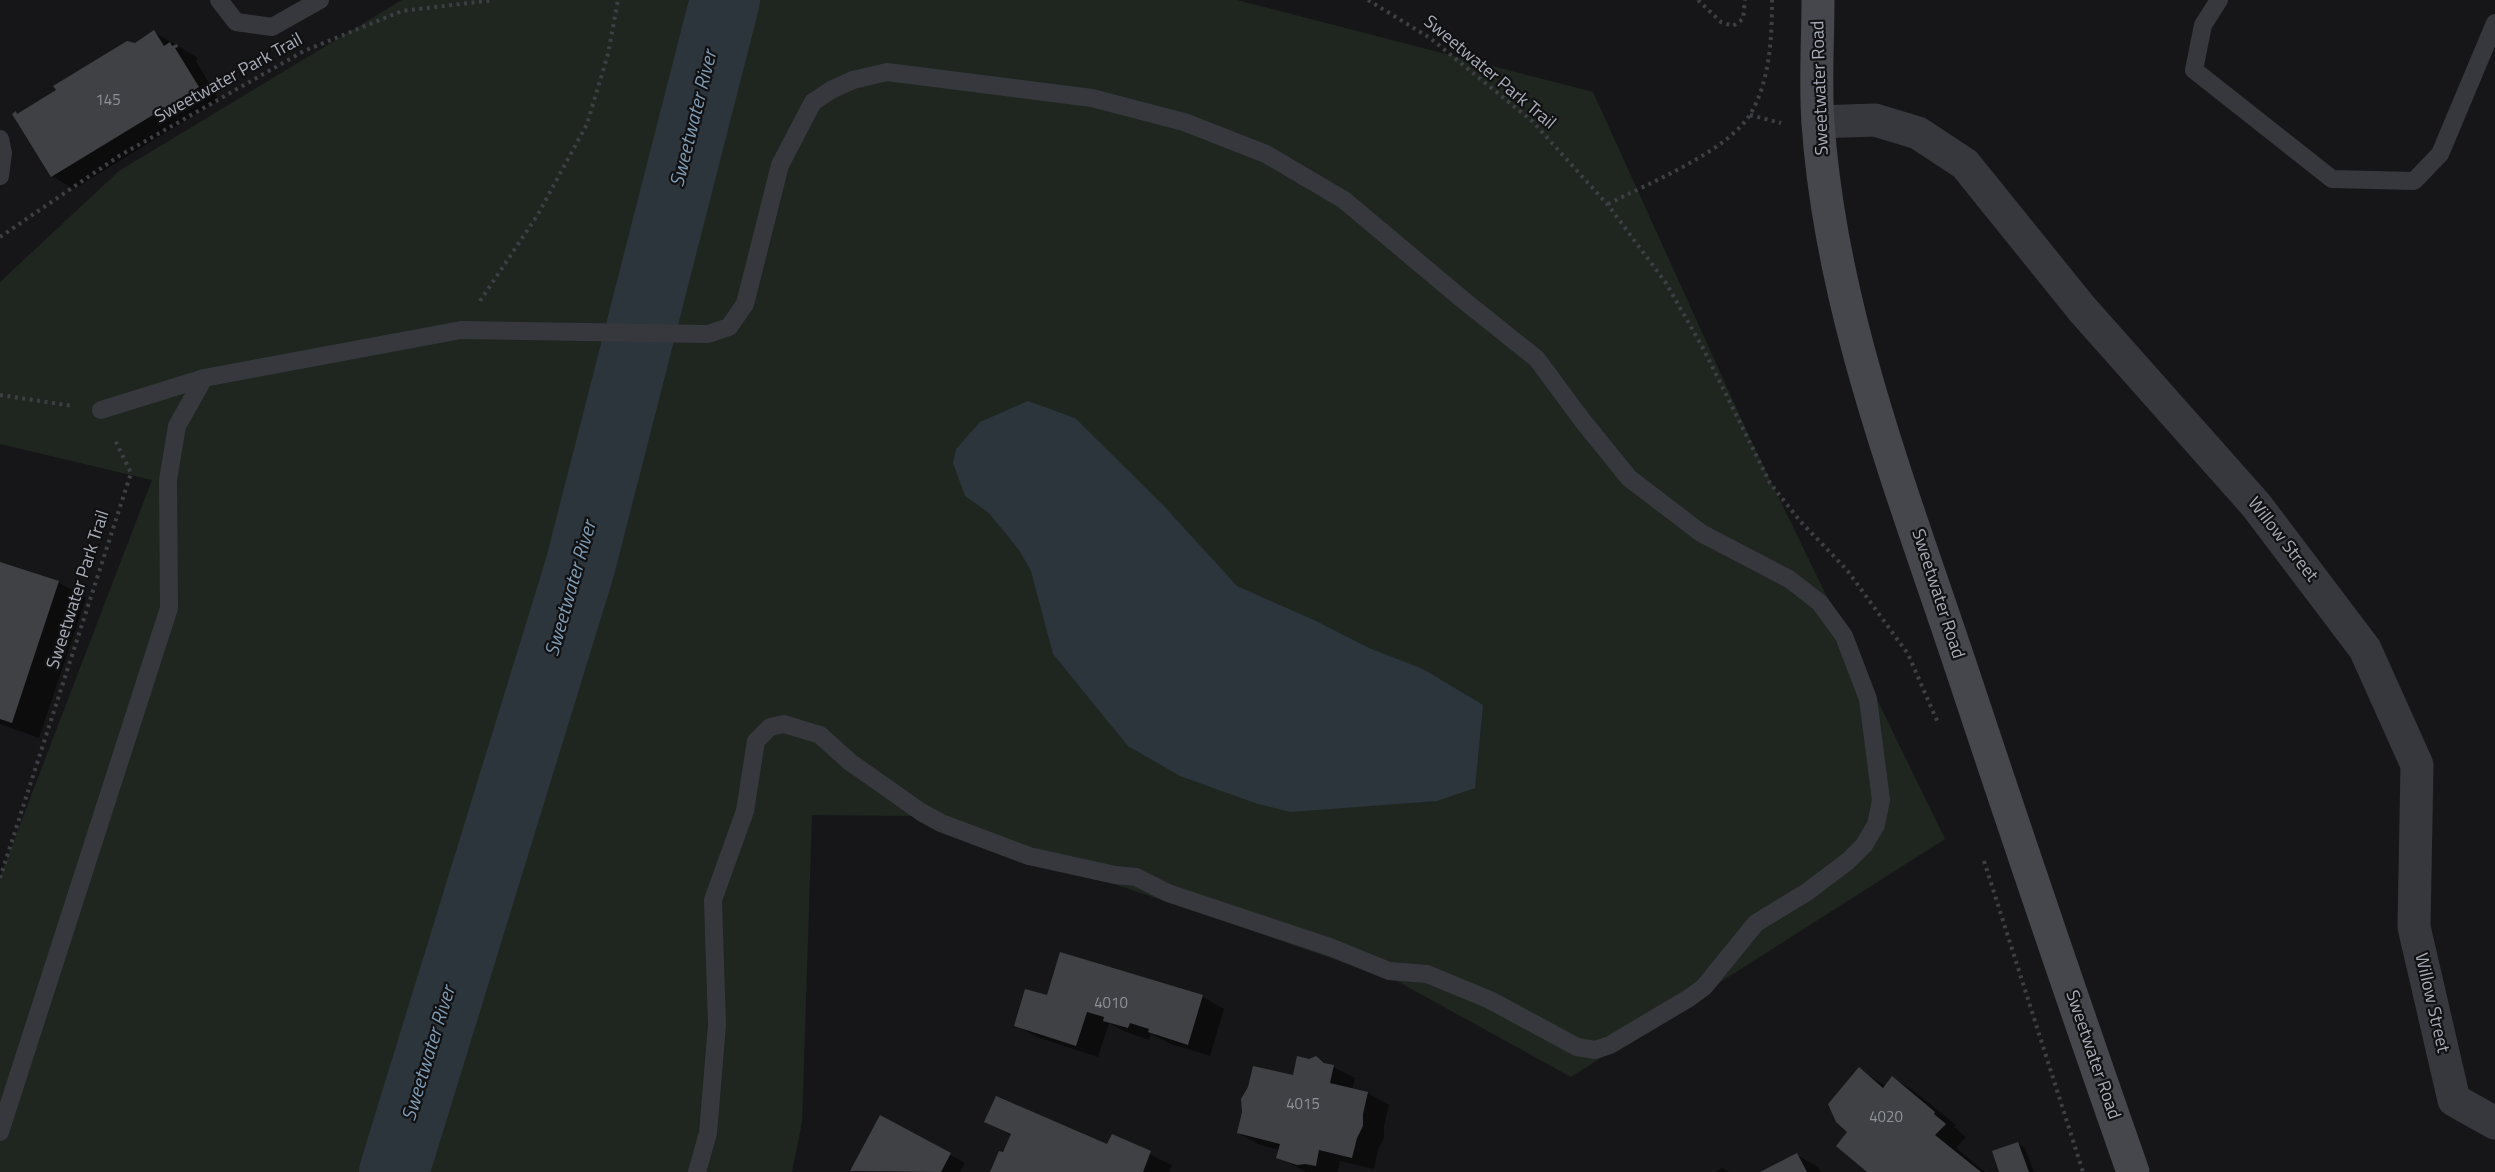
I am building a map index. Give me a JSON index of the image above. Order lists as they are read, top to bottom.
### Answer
{
  "streets": {
    "main road": ["Sweetwater Road"],
    "street": ["Willow Street"],
    "path": ["Sweetwater Park Trail"]
  },
  "crossings": [
    ["Sweetwater Road", "Willow Street"]
  ],
  "water": ["Sweetwater River"],
  "house_numbers": [
    "145",
    "4010",
    "4015",
    "4020"
  ]
}
